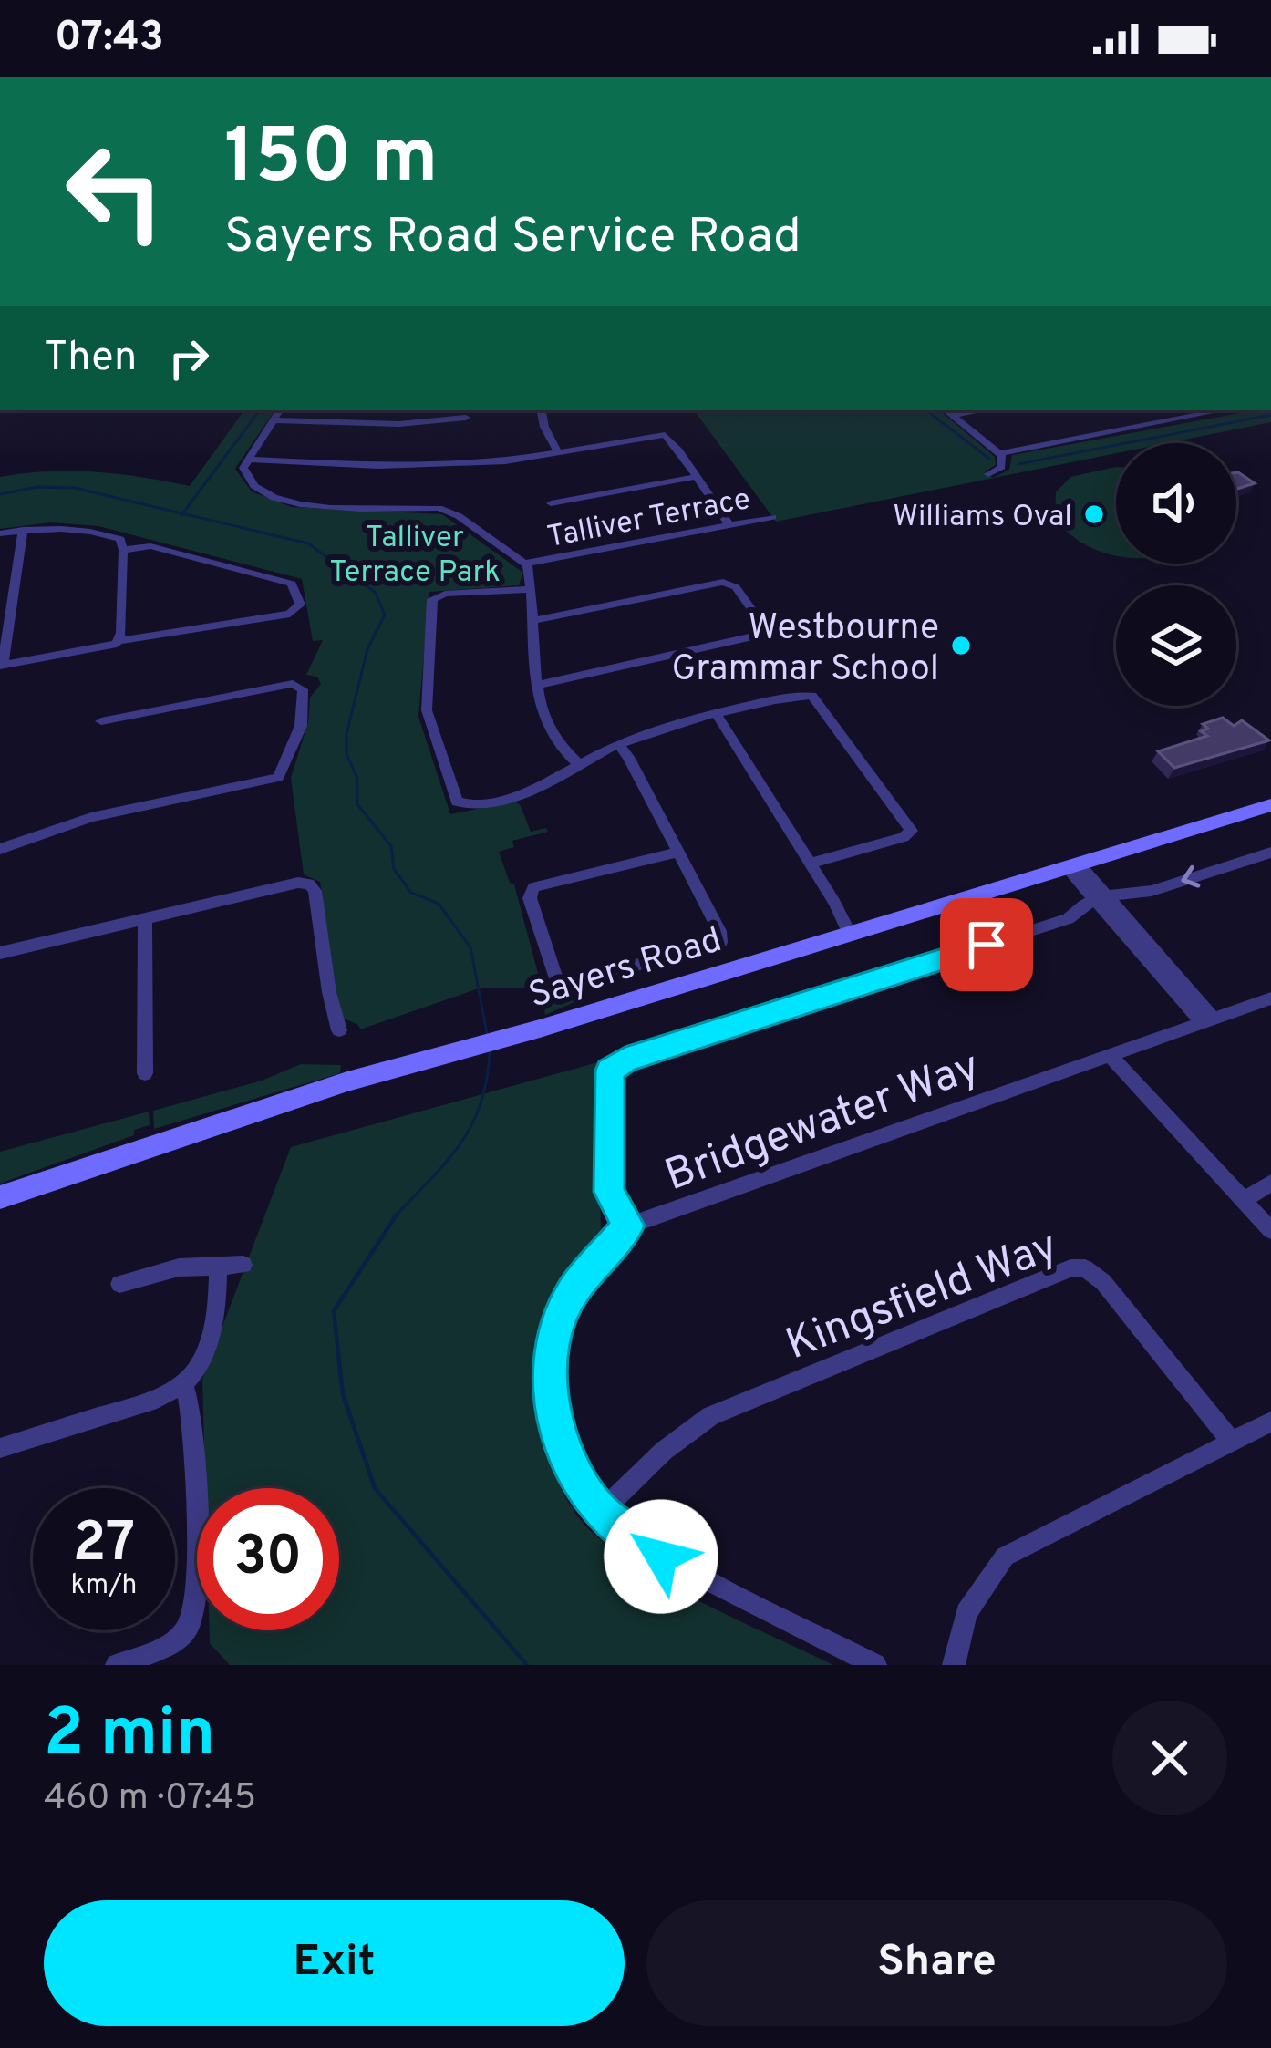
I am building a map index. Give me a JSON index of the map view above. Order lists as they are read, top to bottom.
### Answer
{
  "streets": {
    "main road": ["Sayers Road"],
    "street": ["Talliver Terrace", "Bridgewater Way", "Kingsfield Way"]
  },
  "crossings": [
    ["Bridgewater Way", "Kingsfield Way"]
  ],
  "parks": ["Talliver Terrace Park"],
  "places": ["Williams Oval", "Westbourne Grammar School"],
  "page": {
    "status": "07:43",
    "turn": ["150 m", "Sayers Road Service Road"],
    "then": "Then",
    "speed": "27 km/h",
    "limit": "30",
    "heading": ["2 min", "460 m · 07:45"],
    "buttons": ["Exit", "Share"]
  }
}
